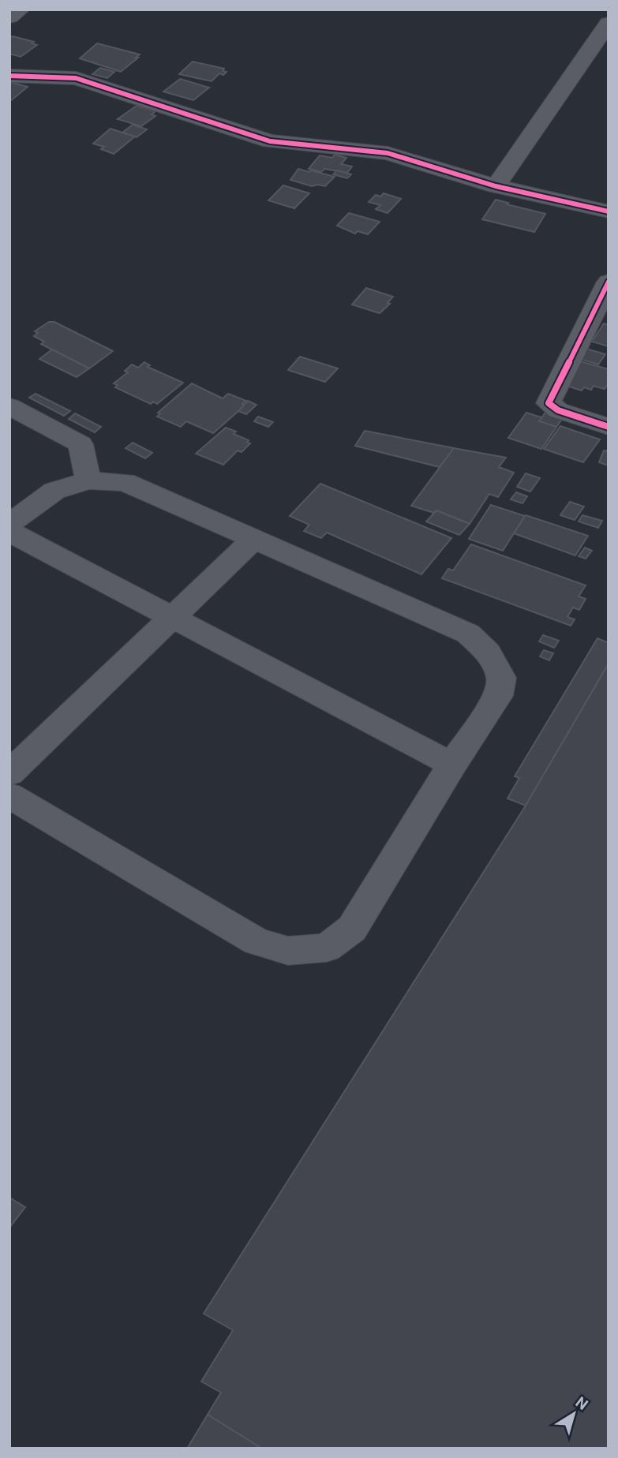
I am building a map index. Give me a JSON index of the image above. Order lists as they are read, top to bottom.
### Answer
{
  "north": "top right"
}
